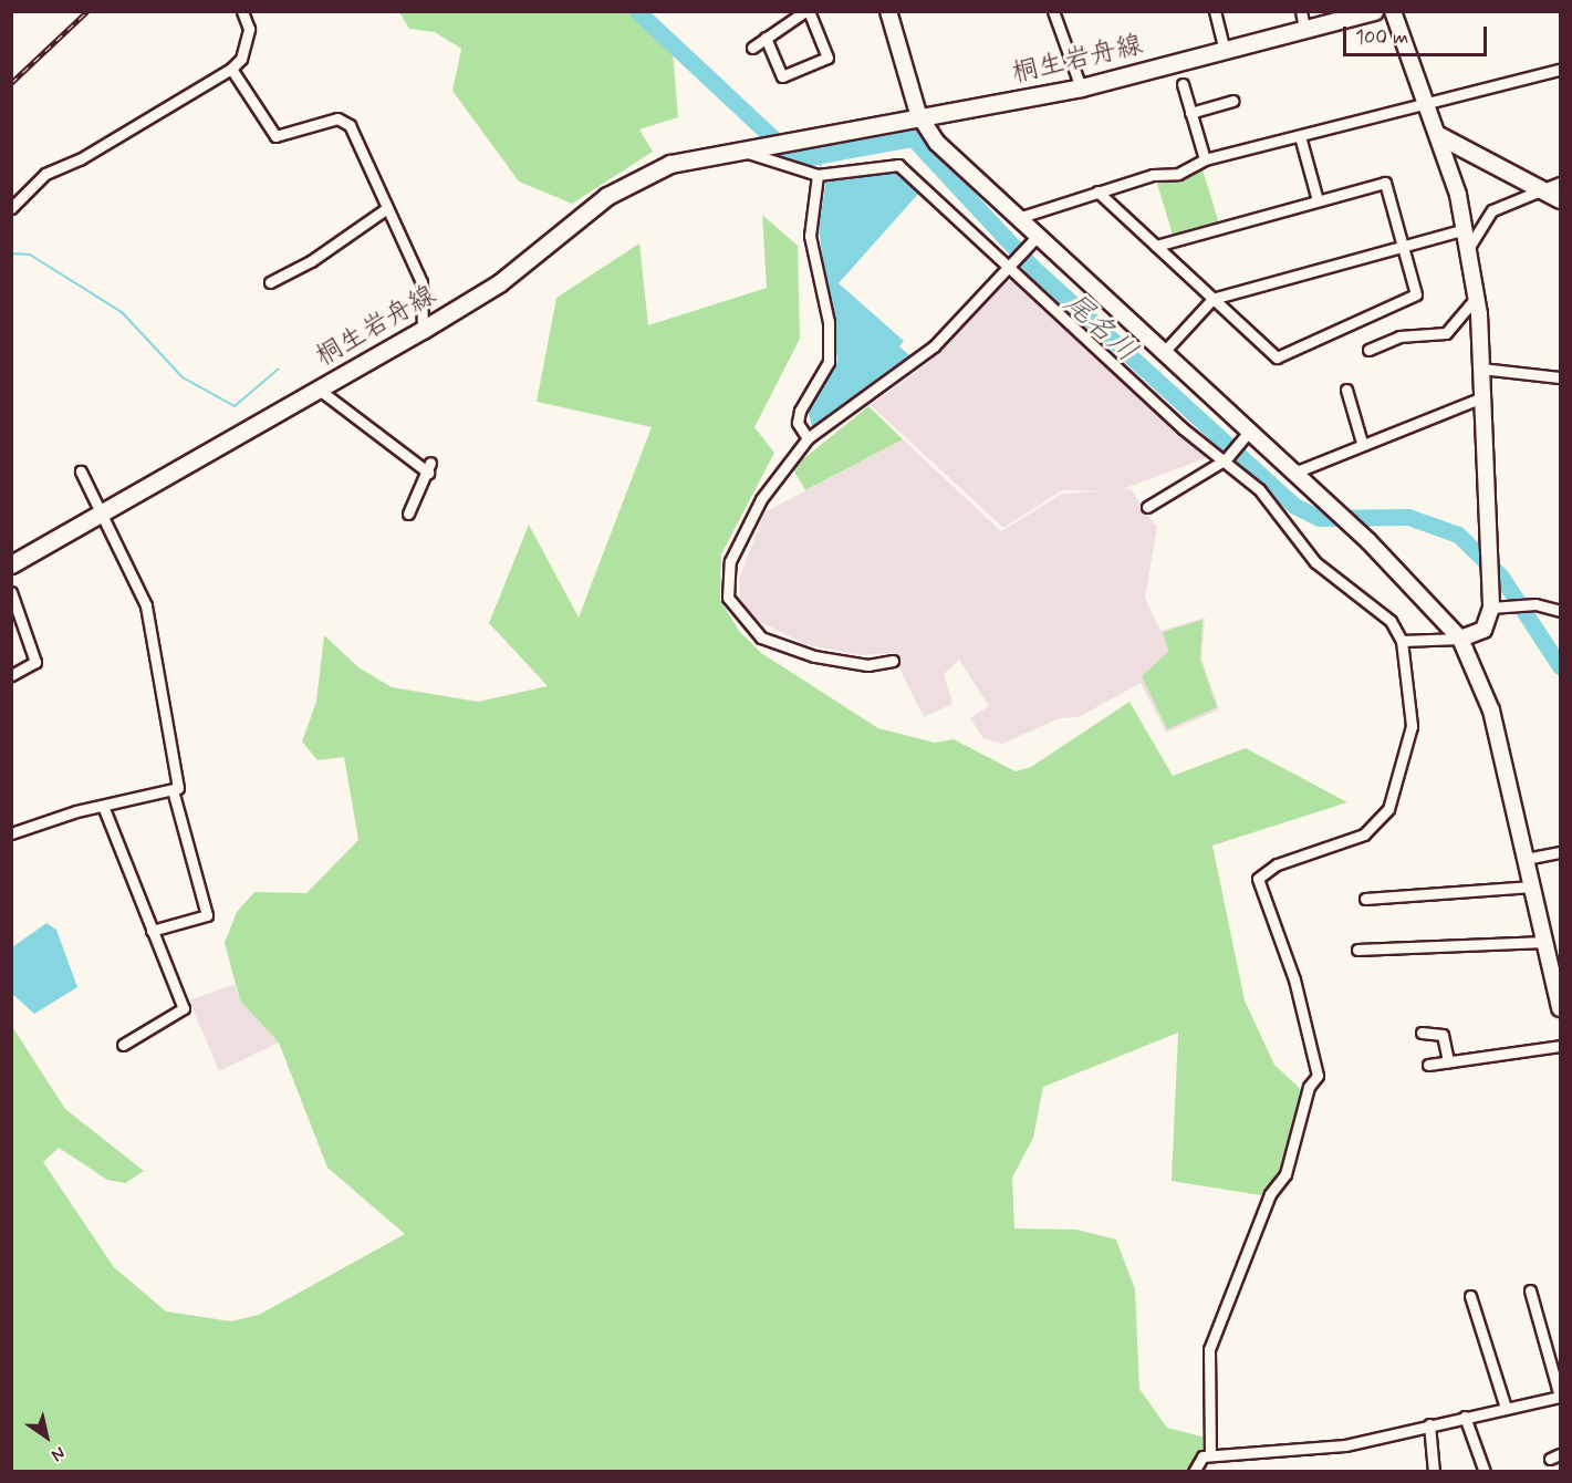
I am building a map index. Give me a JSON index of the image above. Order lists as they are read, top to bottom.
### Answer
{
  "streets": {
    "main road": ["桐生岩舟線"]
  },
  "water": ["尾名川"],
  "scale_bar": "100 m",
  "north": "bottom right"
}
